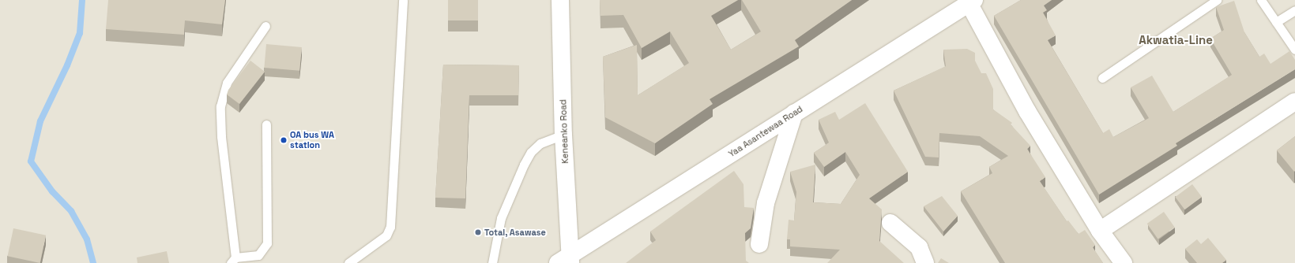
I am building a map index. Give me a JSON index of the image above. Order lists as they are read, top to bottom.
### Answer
{
  "streets": {
    "street": ["Keneanko Road", "Yaa Asantewaa Road"]
  },
  "crossings": [
    ["Keneanko Road", "Yaa Asantewaa Road"]
  ],
  "districts": ["Akwatia-Line"],
  "places": ["OA bus WA station", "Total, Asawase"]
}
